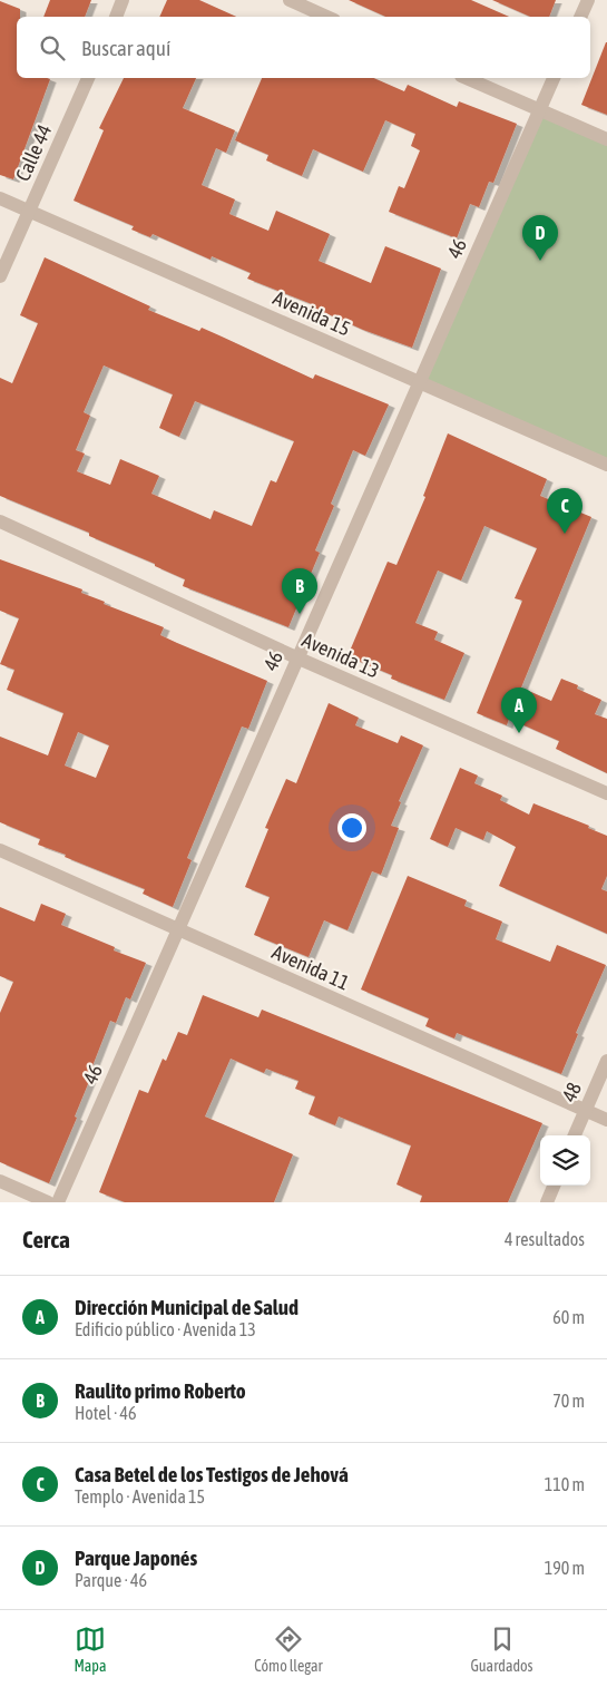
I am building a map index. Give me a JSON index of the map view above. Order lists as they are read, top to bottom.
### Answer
{
  "streets": {
    "street": [
      "Calle 44",
      "46",
      "Avenida 15",
      "Avenida 13",
      "Avenida 11",
      "48"
    ]
  },
  "crossings": [
    ["Calle 44", "Avenida 15"],
    ["46", "Avenida 15"],
    ["46", "Avenida 13"],
    ["46", "Avenida 11"],
    ["Avenida 11", "48"]
  ],
  "page": {
    "search": "Buscar aquí",
    "pins": [
      "D",
      "C",
      "B",
      "A"
    ],
    "heading": ["Cerca", "4 resultados"],
    "list": [
      {
        "mark": "A",
        "name": "Dirección Municipal de Salud",
        "note": "Edificio público · Avenida 13",
        "value": "60 m"
      },
      {
        "mark": "B",
        "name": "Raulito primo Roberto",
        "note": "Hotel · 46",
        "value": "70 m"
      },
      {
        "mark": "C",
        "name": "Casa Betel de los Testigos de Jehová",
        "note": "Templo · Avenida 15",
        "value": "110 m"
      },
      {
        "mark": "D",
        "name": "Parque Japonés",
        "note": "Parque · 46",
        "value": "190 m"
      }
    ],
    "nav": ["Mapa", "Cómo llegar", "Guardados"]
  }
}
